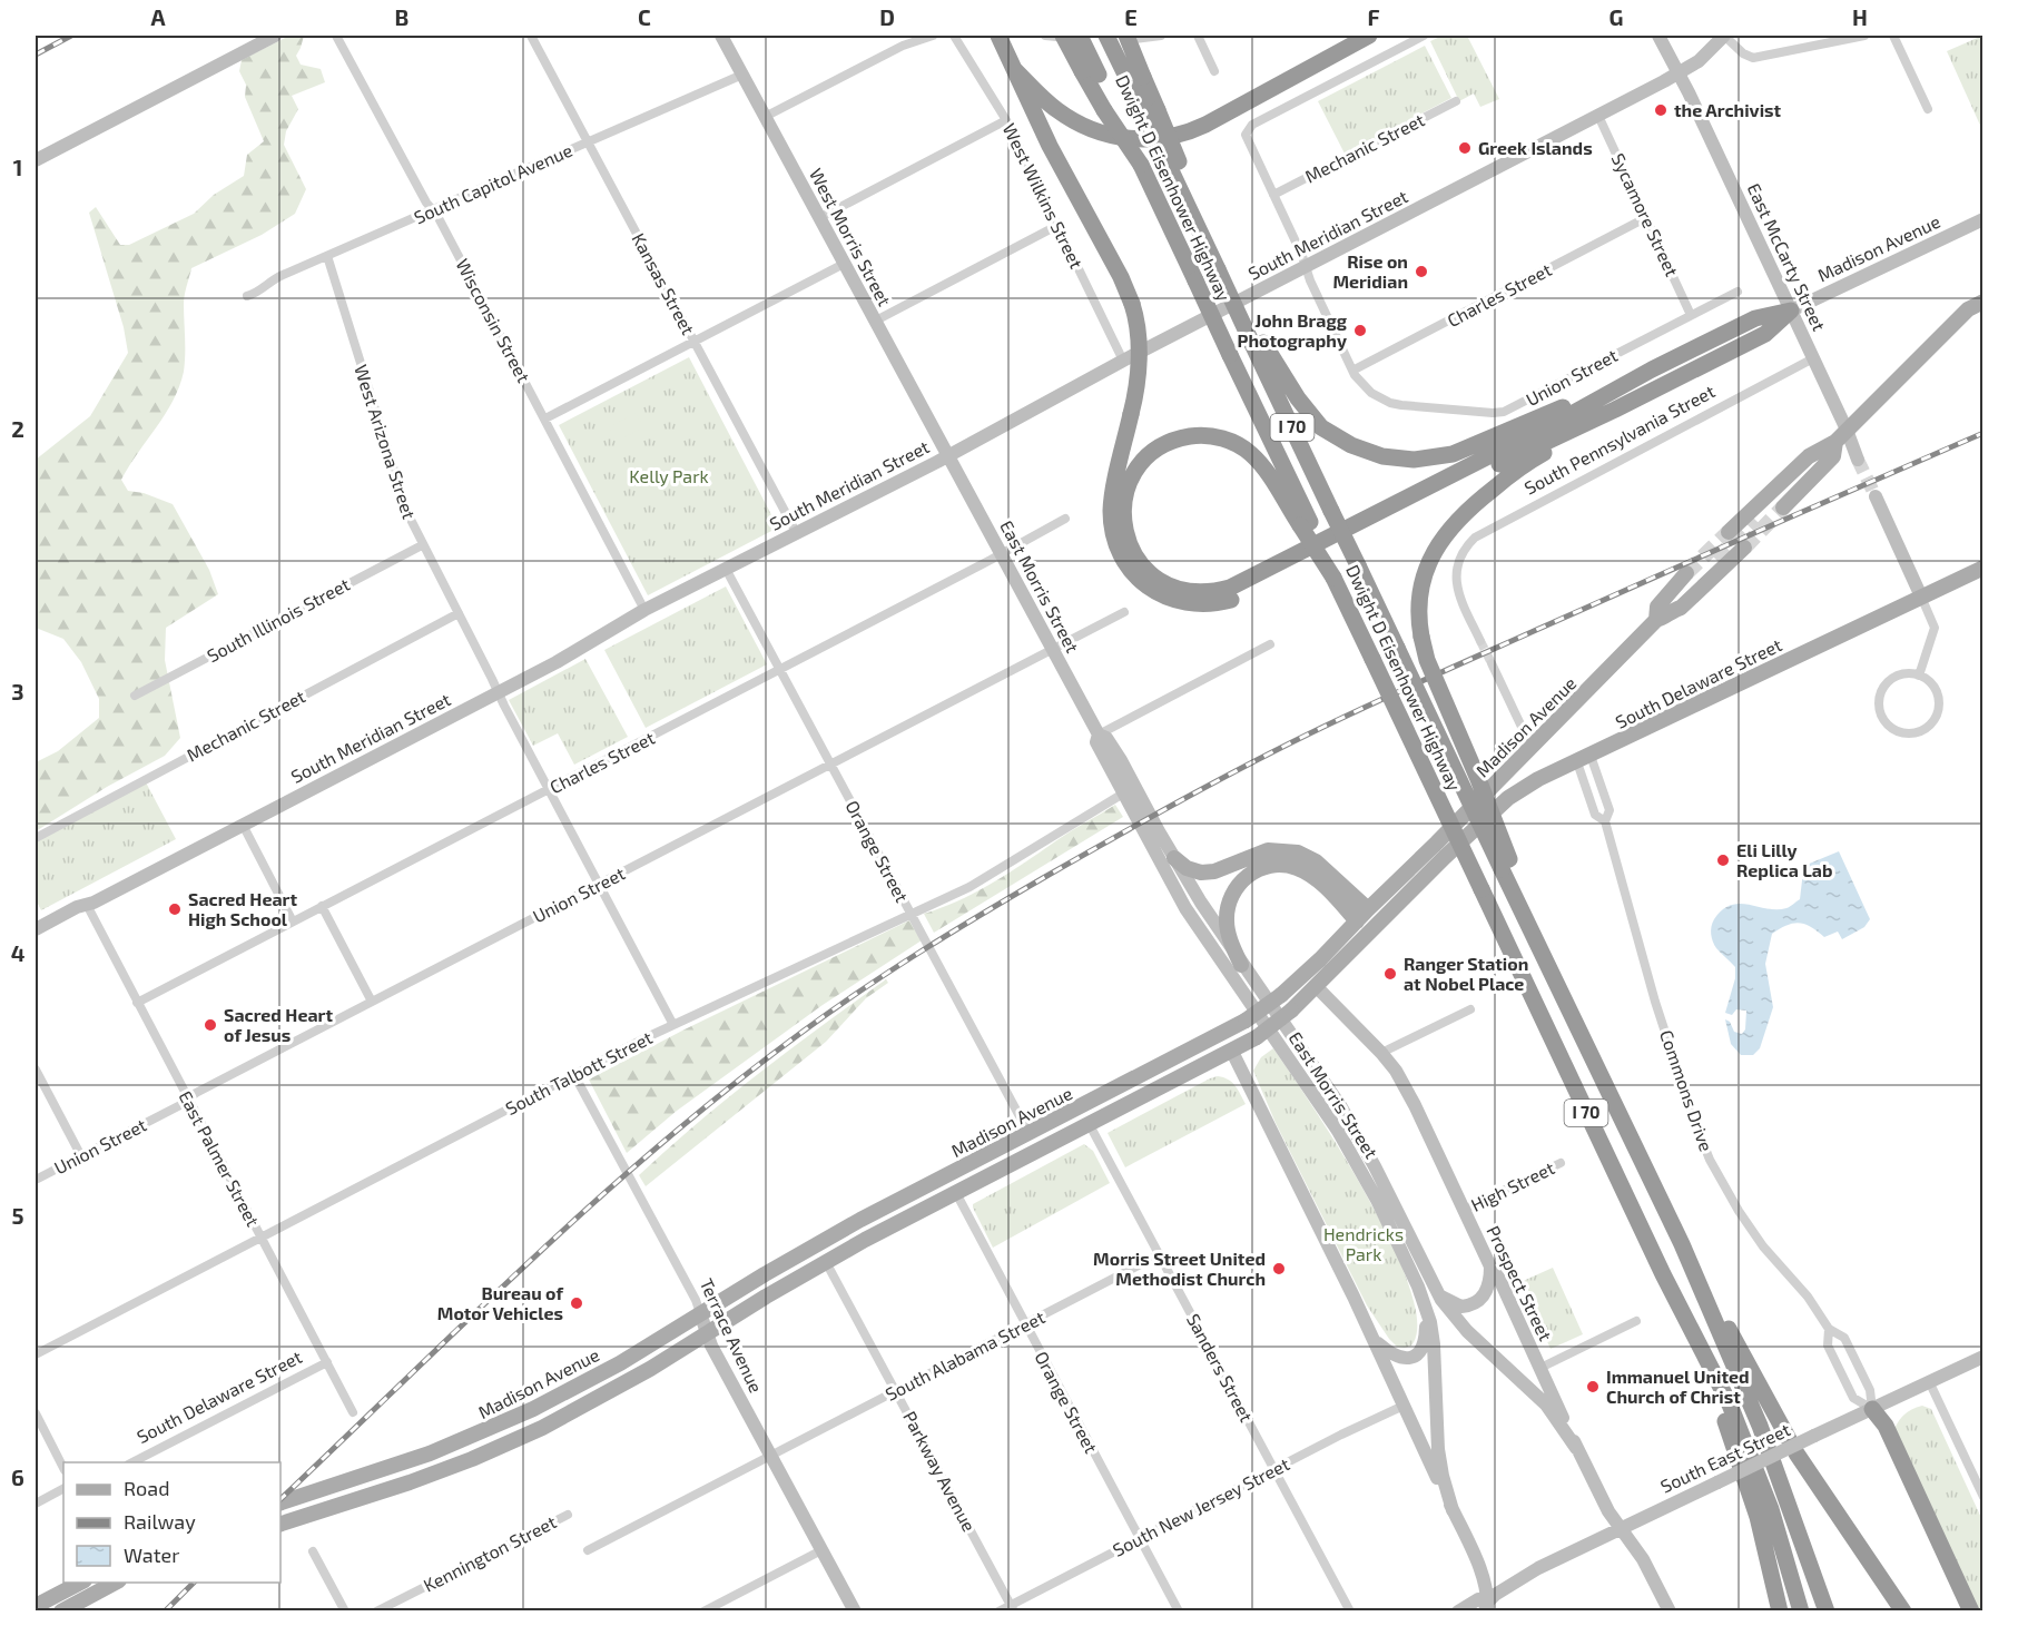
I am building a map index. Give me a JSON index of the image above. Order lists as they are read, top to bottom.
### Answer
{
  "streets": {
    "highway": ["Dwight D Eisenhower Highway", "I 70"],
    "main road": [
      "South Meridian Street",
      "West Morris Street",
      "Madison Avenue",
      "East McCarty Street",
      "East Morris Street",
      "South Delaware Street",
      "Prospect Street",
      "Terrace Avenue",
      "South East Street"
    ],
    "street": [
      "Mechanic Street",
      "South Capitol Avenue",
      "West Wilkins Street",
      "Sycamore Street",
      "Kansas Street",
      "Charles Street",
      "Wisconsin Street",
      "Union Street",
      "South Pennsylvania Street",
      "West Arizona Street",
      "South Illinois Street",
      "Orange Street",
      "South Talbott Street",
      "Commons Drive",
      "East Palmer Street",
      "High Street",
      "South Alabama Street",
      "Sanders Street",
      "Parkway Avenue",
      "South New Jersey Street",
      "Kennington Street"
    ]
  },
  "crossings": [
    ["Mechanic Street", "West Arizona Street"],
    ["South Capitol Avenue", "West Morris Street"],
    ["South Capitol Avenue", "Kansas Street"],
    ["South Capitol Avenue", "Wisconsin Street"],
    ["South Capitol Avenue", "West Arizona Street"],
    ["Dwight D Eisenhower Highway", "I 70"],
    ["West Wilkins Street", "South Meridian Street"],
    ["Sycamore Street", "South Meridian Street"],
    ["Sycamore Street", "Charles Street"],
    ["Sycamore Street", "Union Street"],
    ["South Meridian Street", "West Morris Street"],
    ["South Meridian Street", "East McCarty Street"],
    ["South Meridian Street", "Kansas Street"],
    ["South Meridian Street", "Wisconsin Street"],
    ["South Meridian Street", "West Arizona Street"],
    ["South Meridian Street", "East Morris Street"],
    ["South Meridian Street", "Orange Street"],
    ["South Meridian Street", "East Palmer Street"],
    ["West Morris Street", "East Morris Street"],
    ["Madison Avenue", "East McCarty Street"],
    ["Madison Avenue", "East Morris Street"],
    ["Madison Avenue", "South Delaware Street"],
    ["Madison Avenue", "Orange Street"],
    ["Madison Avenue", "Prospect Street"],
    ["Madison Avenue", "Terrace Avenue"],
    ["Madison Avenue", "Sanders Street"],
    ["Madison Avenue", "Parkway Avenue"],
    ["East McCarty Street", "South Pennsylvania Street"],
    ["Charles Street", "Union Street"],
    ["Charles Street", "West Arizona Street"],
    ["Charles Street", "East Morris Street"],
    ["Charles Street", "Orange Street"],
    ["Charles Street", "East Palmer Street"],
    ["Union Street", "West Arizona Street"],
    ["Union Street", "East Morris Street"],
    ["Union Street", "Orange Street"],
    ["Union Street", "East Palmer Street"],
    ["West Arizona Street", "South Illinois Street"],
    ["West Arizona Street", "South Talbott Street"],
    ["East Morris Street", "South Talbott Street"],
    ["East Morris Street", "Prospect Street"],
    ["East Morris Street", "South East Street"],
    ["East Morris Street", "South New Jersey Street"],
    ["South Delaware Street", "East Palmer Street"],
    ["Orange Street", "South Talbott Street"],
    ["Orange Street", "South Alabama Street"],
    ["Orange Street", "South New Jersey Street"],
    ["South Talbott Street", "East Palmer Street"],
    ["South Talbott Street", "Terrace Avenue"],
    ["High Street", "Prospect Street"],
    ["Prospect Street", "South East Street"],
    ["Terrace Avenue", "South Alabama Street"],
    ["South Alabama Street", "Sanders Street"],
    ["South Alabama Street", "Parkway Avenue"],
    ["Sanders Street", "South New Jersey Street"],
    ["Parkway Avenue", "South New Jersey Street"]
  ],
  "parks": ["Kelly Park", "Hendricks Park"],
  "places": [
    "the Archivist",
    "Greek Islands",
    "Rise on Meridian",
    "John Bragg Photography",
    "Eli Lilly Replica Lab",
    "Sacred Heart High School",
    "Ranger Station at Nobel Place",
    "Sacred Heart of Jesus",
    "Morris Street United Methodist Church",
    "Bureau of Motor Vehicles",
    "Immanuel United Church of Christ"
  ],
  "legend": ["Road", "Railway", "Water"],
  "grid": {
    "columns": [
      "A",
      "B",
      "C",
      "D",
      "E",
      "F",
      "G",
      "H"
    ],
    "rows": [
      "1",
      "2",
      "3",
      "4",
      "5",
      "6"
    ]
  }
}
